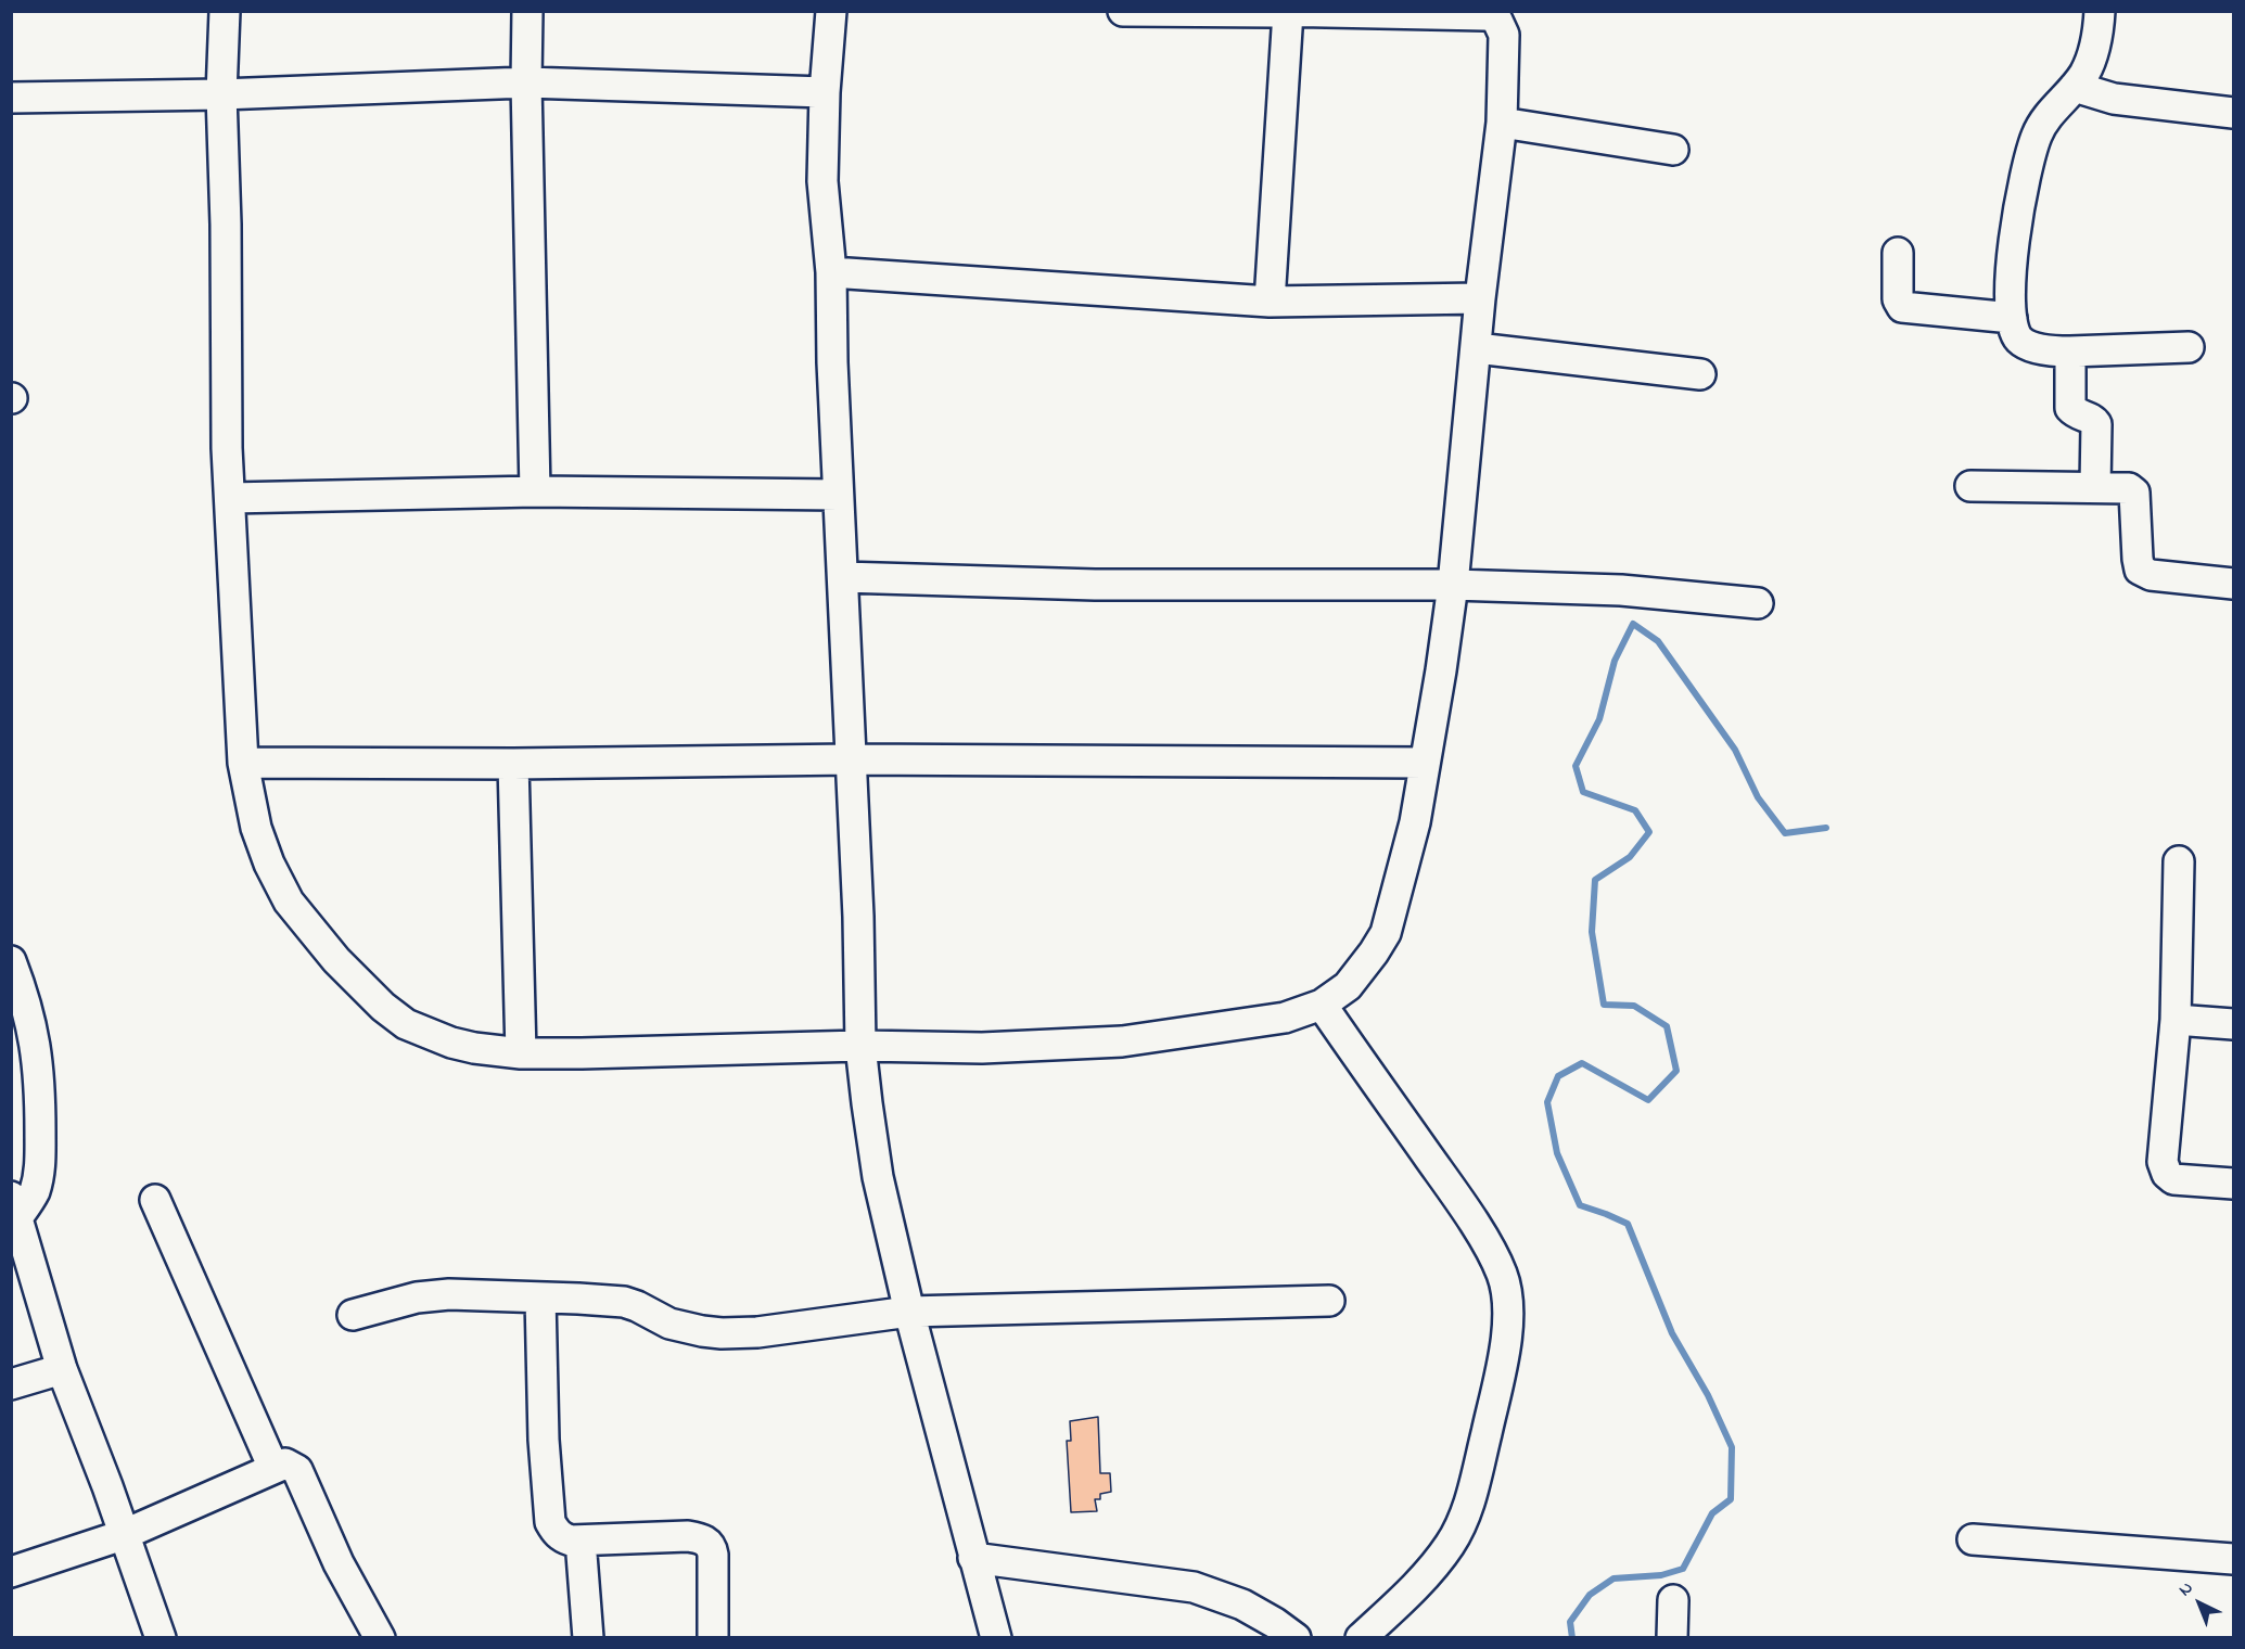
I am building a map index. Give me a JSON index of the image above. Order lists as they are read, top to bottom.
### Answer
{
  "north": "top left"
}
